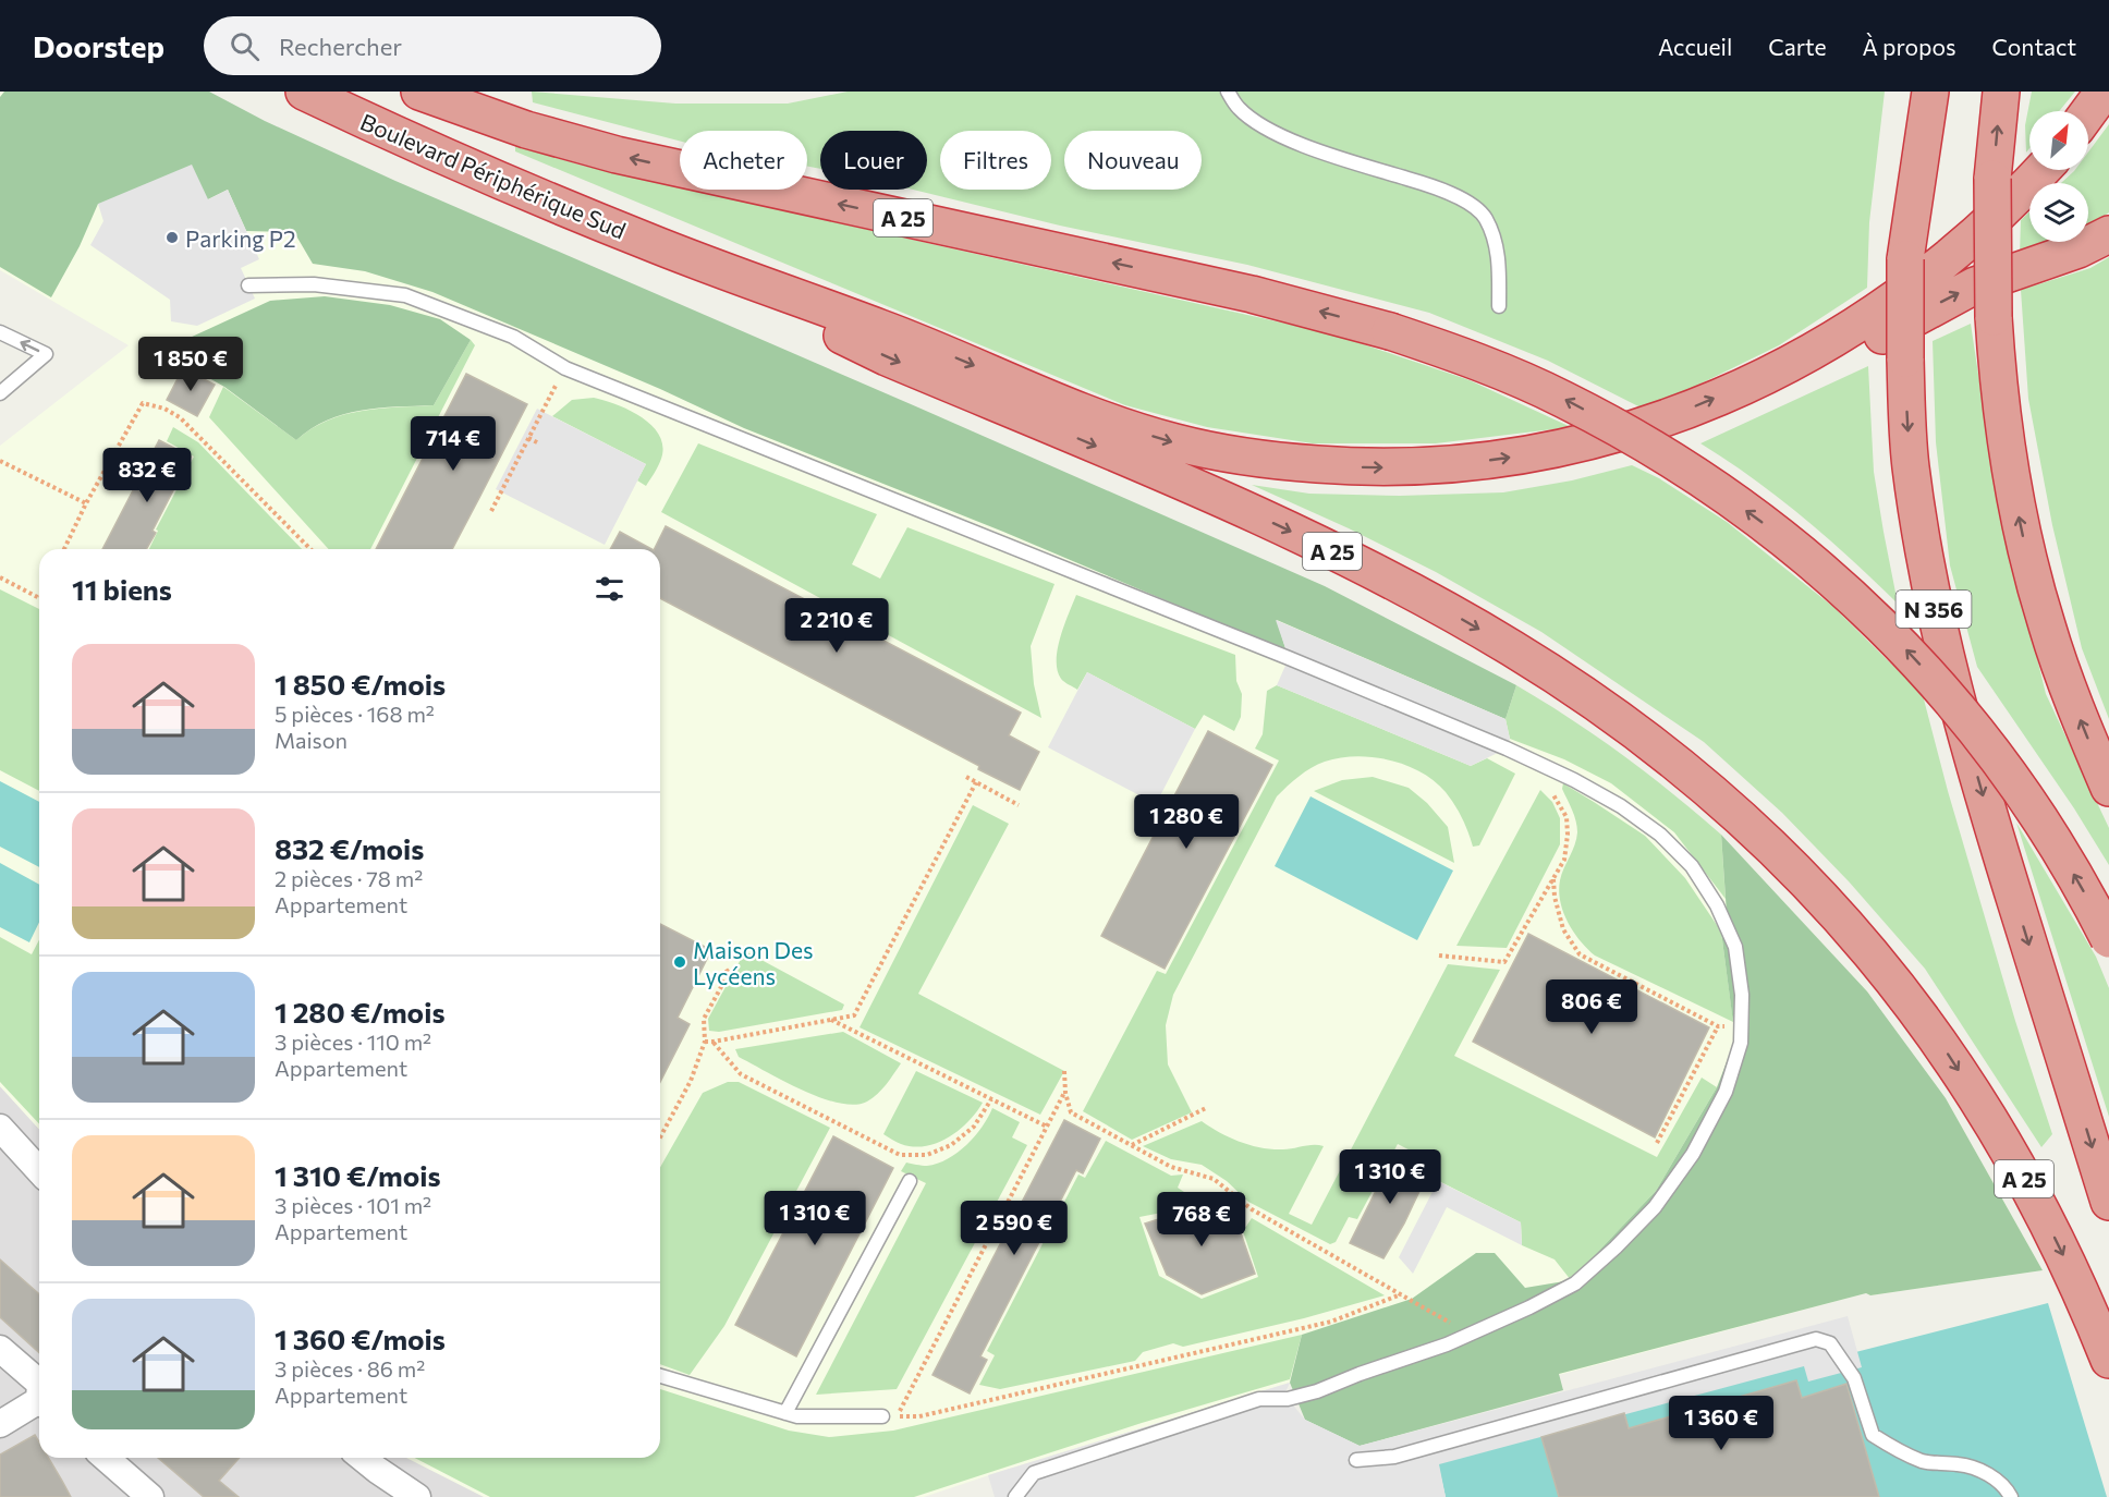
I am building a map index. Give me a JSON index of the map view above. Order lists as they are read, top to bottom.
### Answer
{
  "streets": {
    "highway": ["Boulevard Périphérique Sud", "A 25", "N 356"]
  },
  "crossings": [
    ["Boulevard Périphérique Sud", "A 25"]
  ],
  "places": ["Parking P2", "Maison Des Lycéens"],
  "north": "top right",
  "page": {
    "header": "Doorstep",
    "search": "Rechercher",
    "nav": [
      "Accueil",
      "Carte",
      "À propos",
      "Contact"
    ],
    "chip": [
      "Acheter",
      "Louer",
      "Filtres",
      "Nouveau"
    ],
    "price": [
      "1 850 €",
      "714 €",
      "832 €",
      "2 210 €",
      "1 280 €",
      "806 €",
      "1 310 €",
      "1 310 €",
      "768 €",
      "2 590 €",
      "1 360 €"
    ],
    "heading": "11 biens",
    "list": [
      {
        "name": "1 850 €/mois",
        "note": "5 pièces · 168 m² · Maison"
      },
      {
        "name": "832 €/mois",
        "note": "2 pièces · 78 m² · Appartement"
      },
      {
        "name": "1 280 €/mois",
        "note": "3 pièces · 110 m² · Appartement"
      },
      {
        "name": "1 310 €/mois",
        "note": "3 pièces · 101 m² · Appartement"
      },
      {
        "name": "1 360 €/mois",
        "note": "3 pièces · 86 m² · Appartement"
      }
    ]
  }
}
